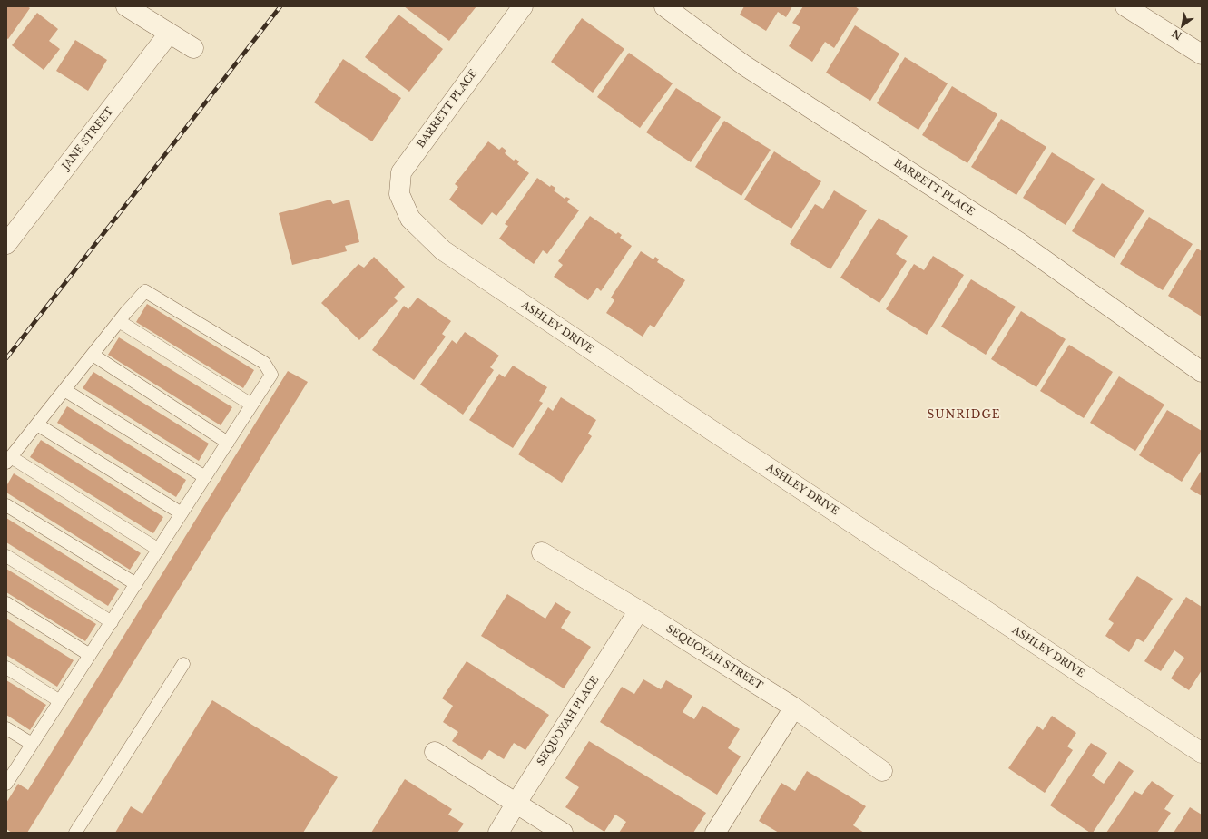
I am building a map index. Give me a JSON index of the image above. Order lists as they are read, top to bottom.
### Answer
{
  "streets": {
    "street": [
      "BARRETT PLACE",
      "JANE STREET",
      "ASHLEY DRIVE",
      "SEQUOYAH STREET",
      "SEQUOYAH PLACE"
    ]
  },
  "crossings": [
    ["BARRETT PLACE", "ASHLEY DRIVE"],
    ["SEQUOYAH STREET", "SEQUOYAH PLACE"]
  ],
  "districts": ["SUNRIDGE"],
  "north": "bottom left"
}
